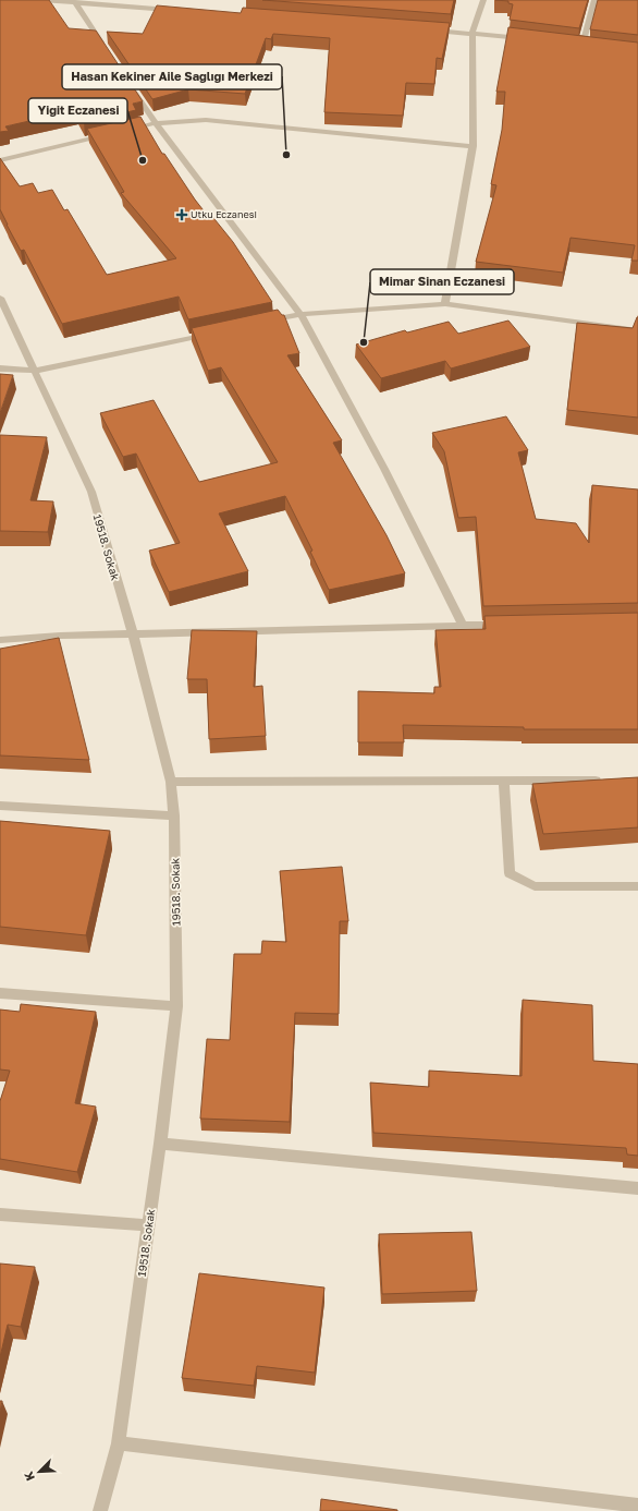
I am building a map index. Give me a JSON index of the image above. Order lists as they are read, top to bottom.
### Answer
{
  "streets": {
    "street": ["19518. Sokak"]
  },
  "places": {
    "other": ["Hasan Kekiner Aile Sağlığı Merkezi", "Yiğit Eczanesi", "Mimar Sinan Eczanesi"],
    "health": ["Utku Eczanesi"]
  },
  "north": "bottom left"
}
